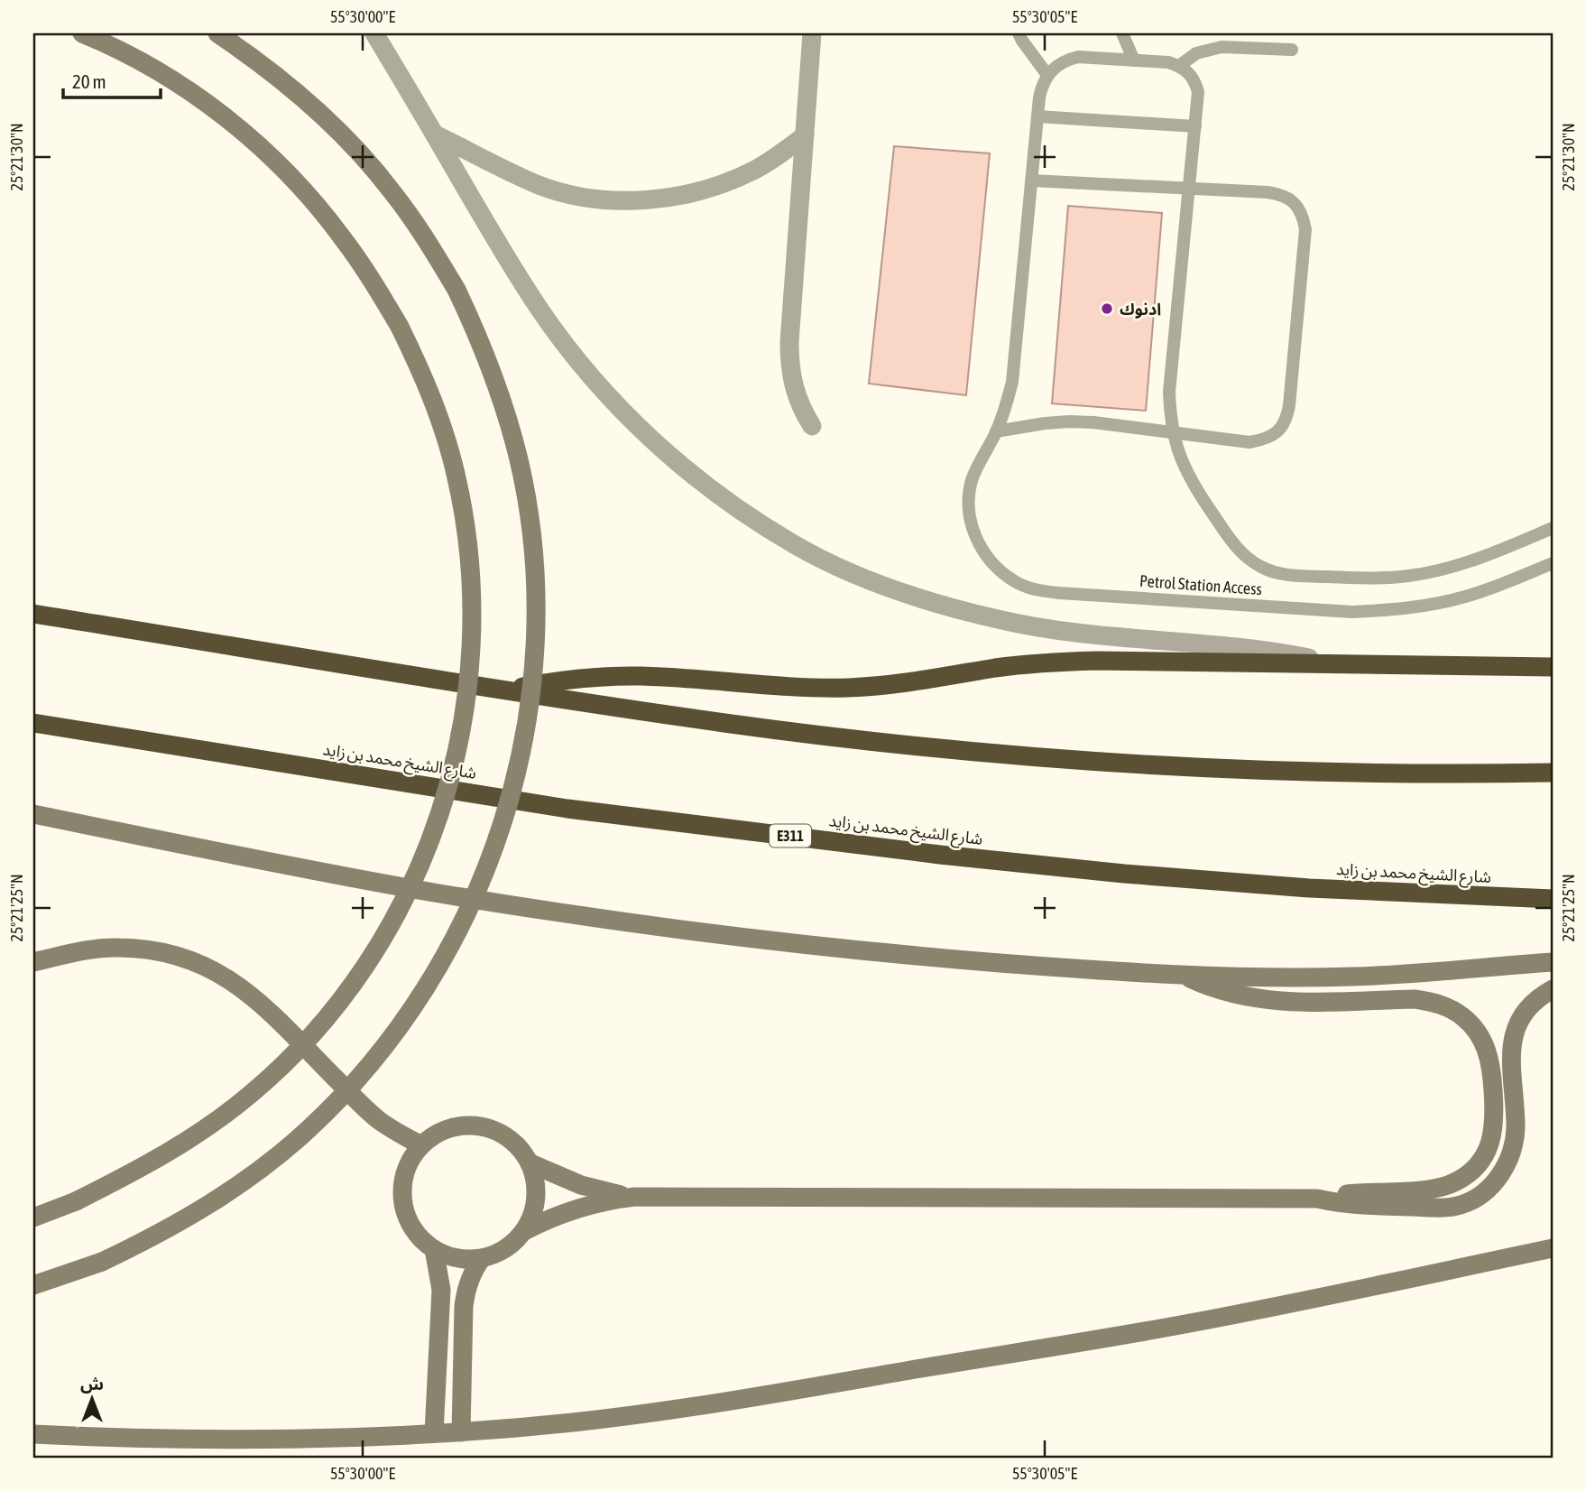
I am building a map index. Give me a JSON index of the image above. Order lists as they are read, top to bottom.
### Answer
{
  "streets": {
    "highway": ["شارع الشيخ محمد بن زايد", "E311"],
    "lane": ["Petrol Station Access"]
  },
  "places": ["ادنوك"],
  "scale_bar": "20 m",
  "north": "top",
  "coordinates": [
    "55°30'00\"E",
    "55°30'05\"E",
    "25°21'30\"N",
    "25°21'25\"N"
  ]
}
